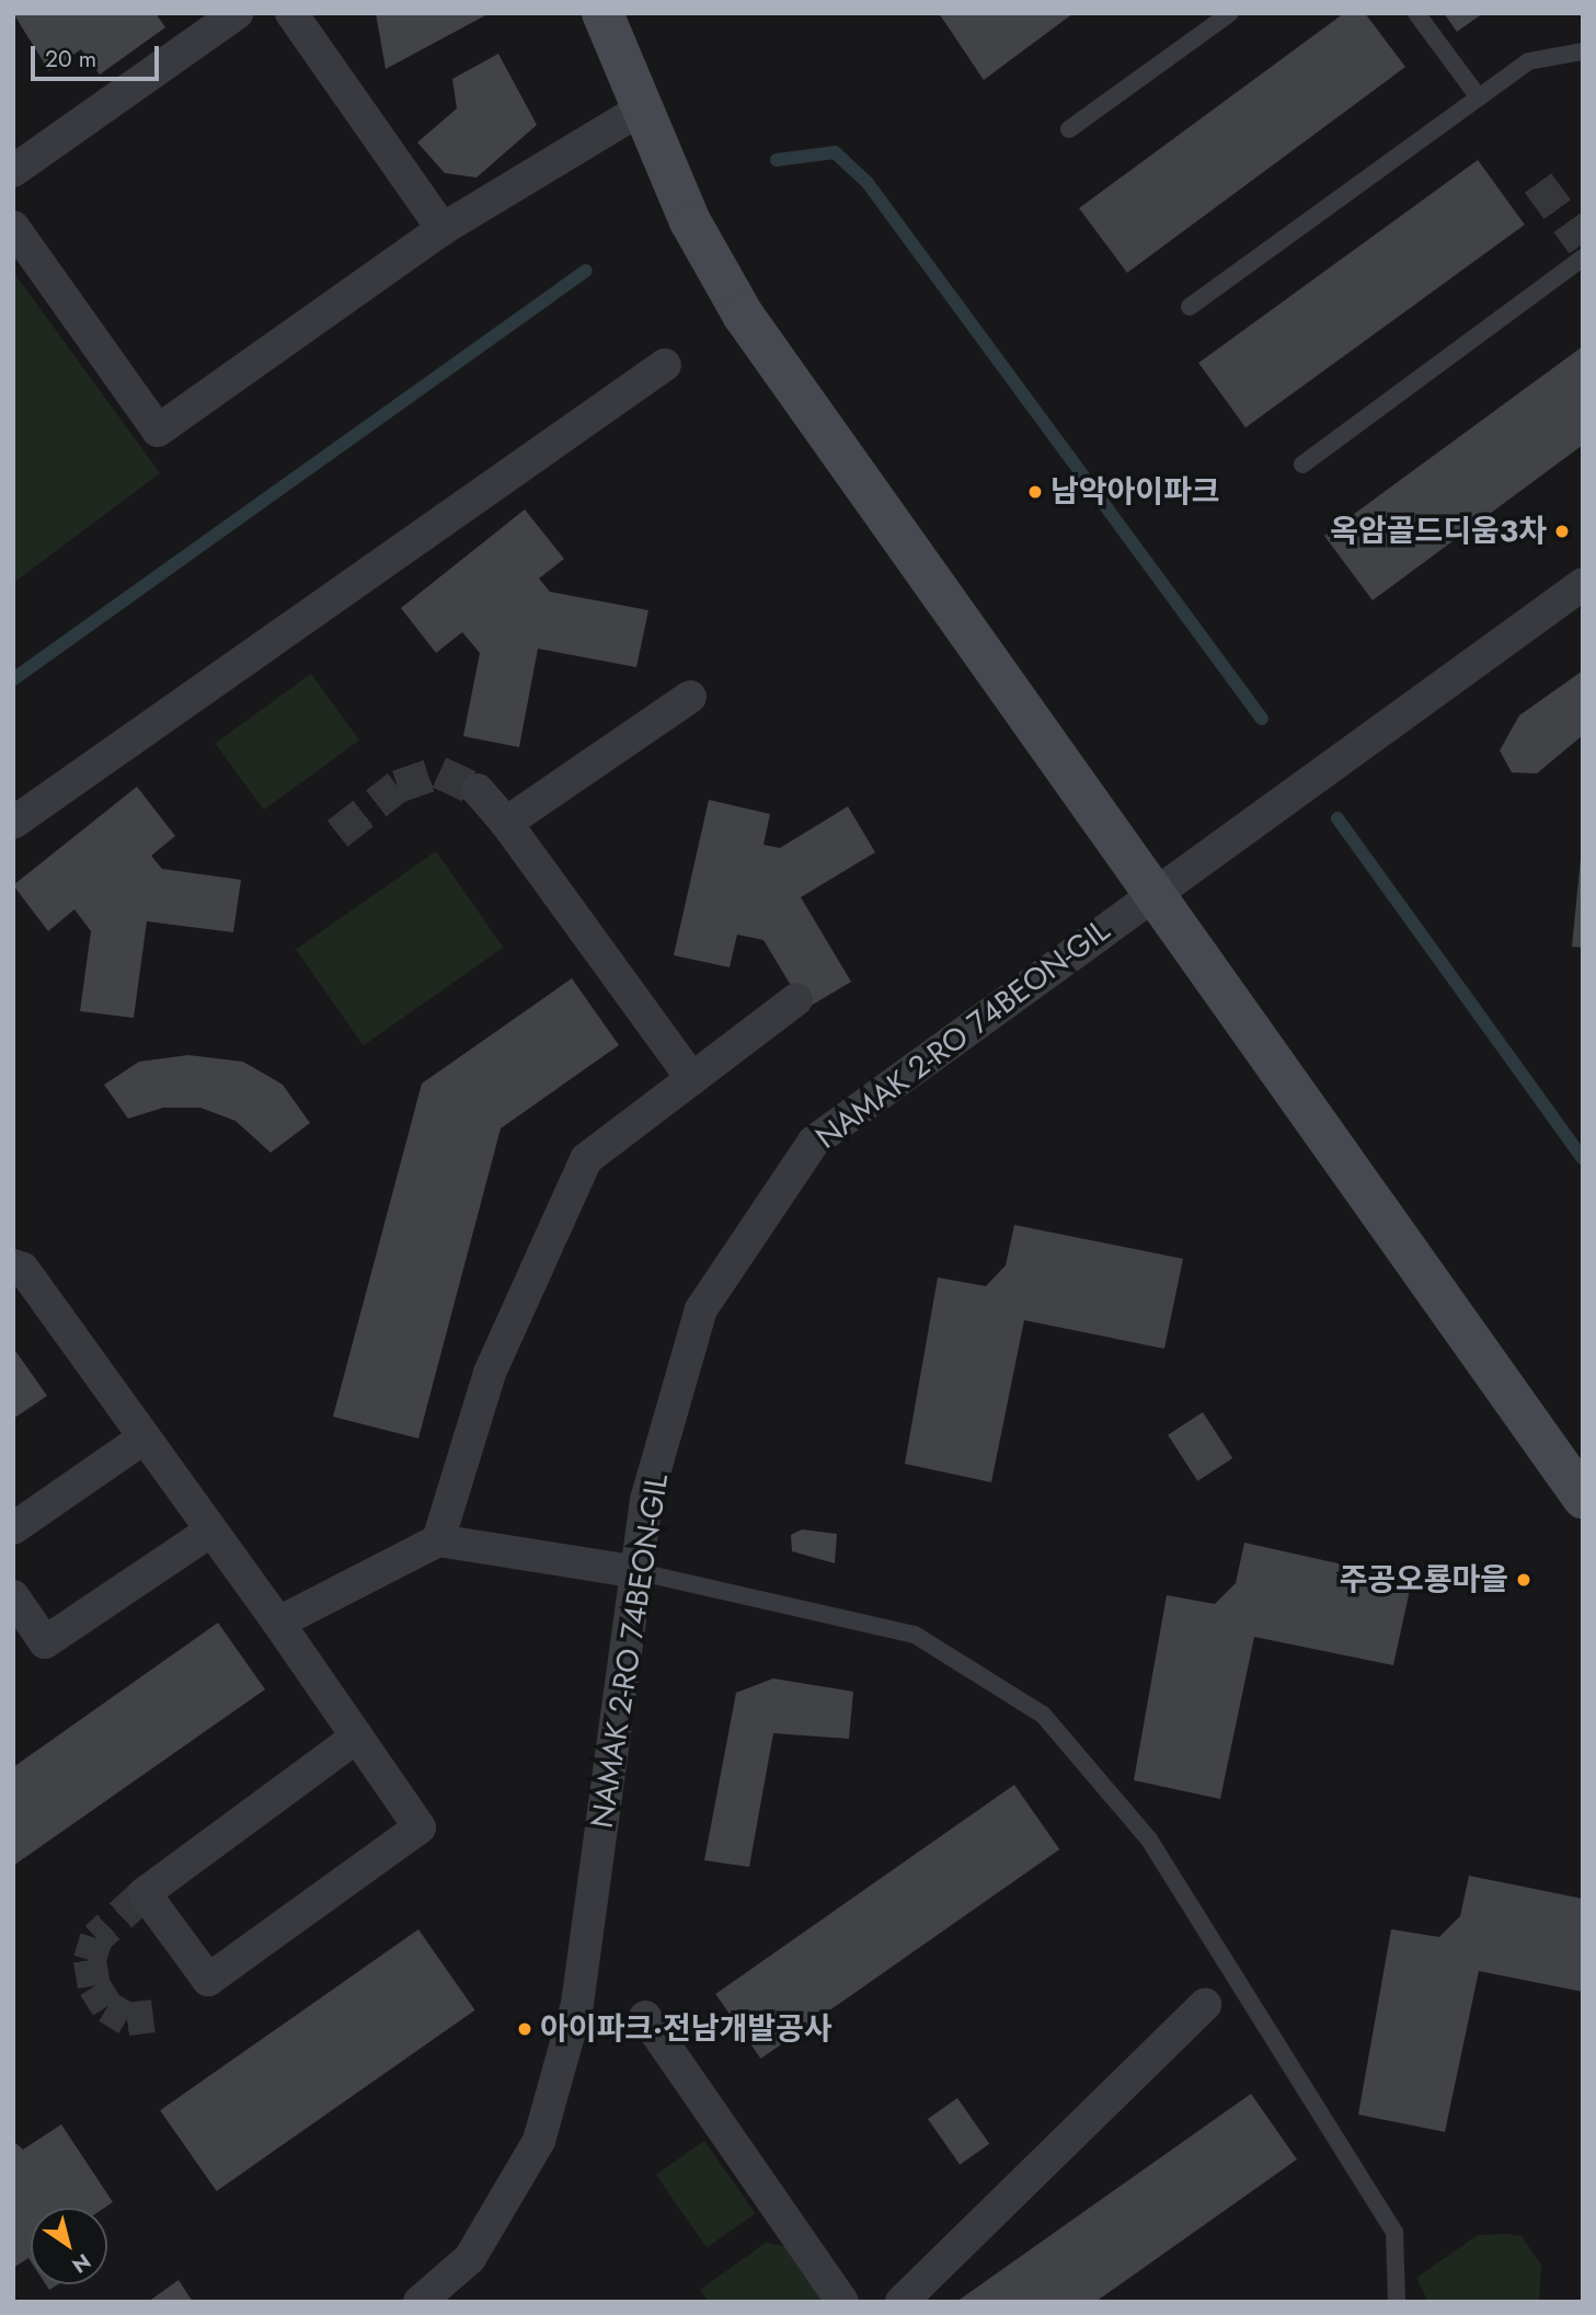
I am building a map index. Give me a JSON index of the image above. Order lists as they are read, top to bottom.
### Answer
{
  "streets": {
    "street": ["NAMAK 2-RO 74BEON-GIL"]
  },
  "places": [
    "남악아이파크",
    "옥암골드디움3차",
    "주공오룡마을",
    "아이파크·전남개발공사"
  ],
  "scale_bar": "20 m",
  "north": "bottom right"
}
